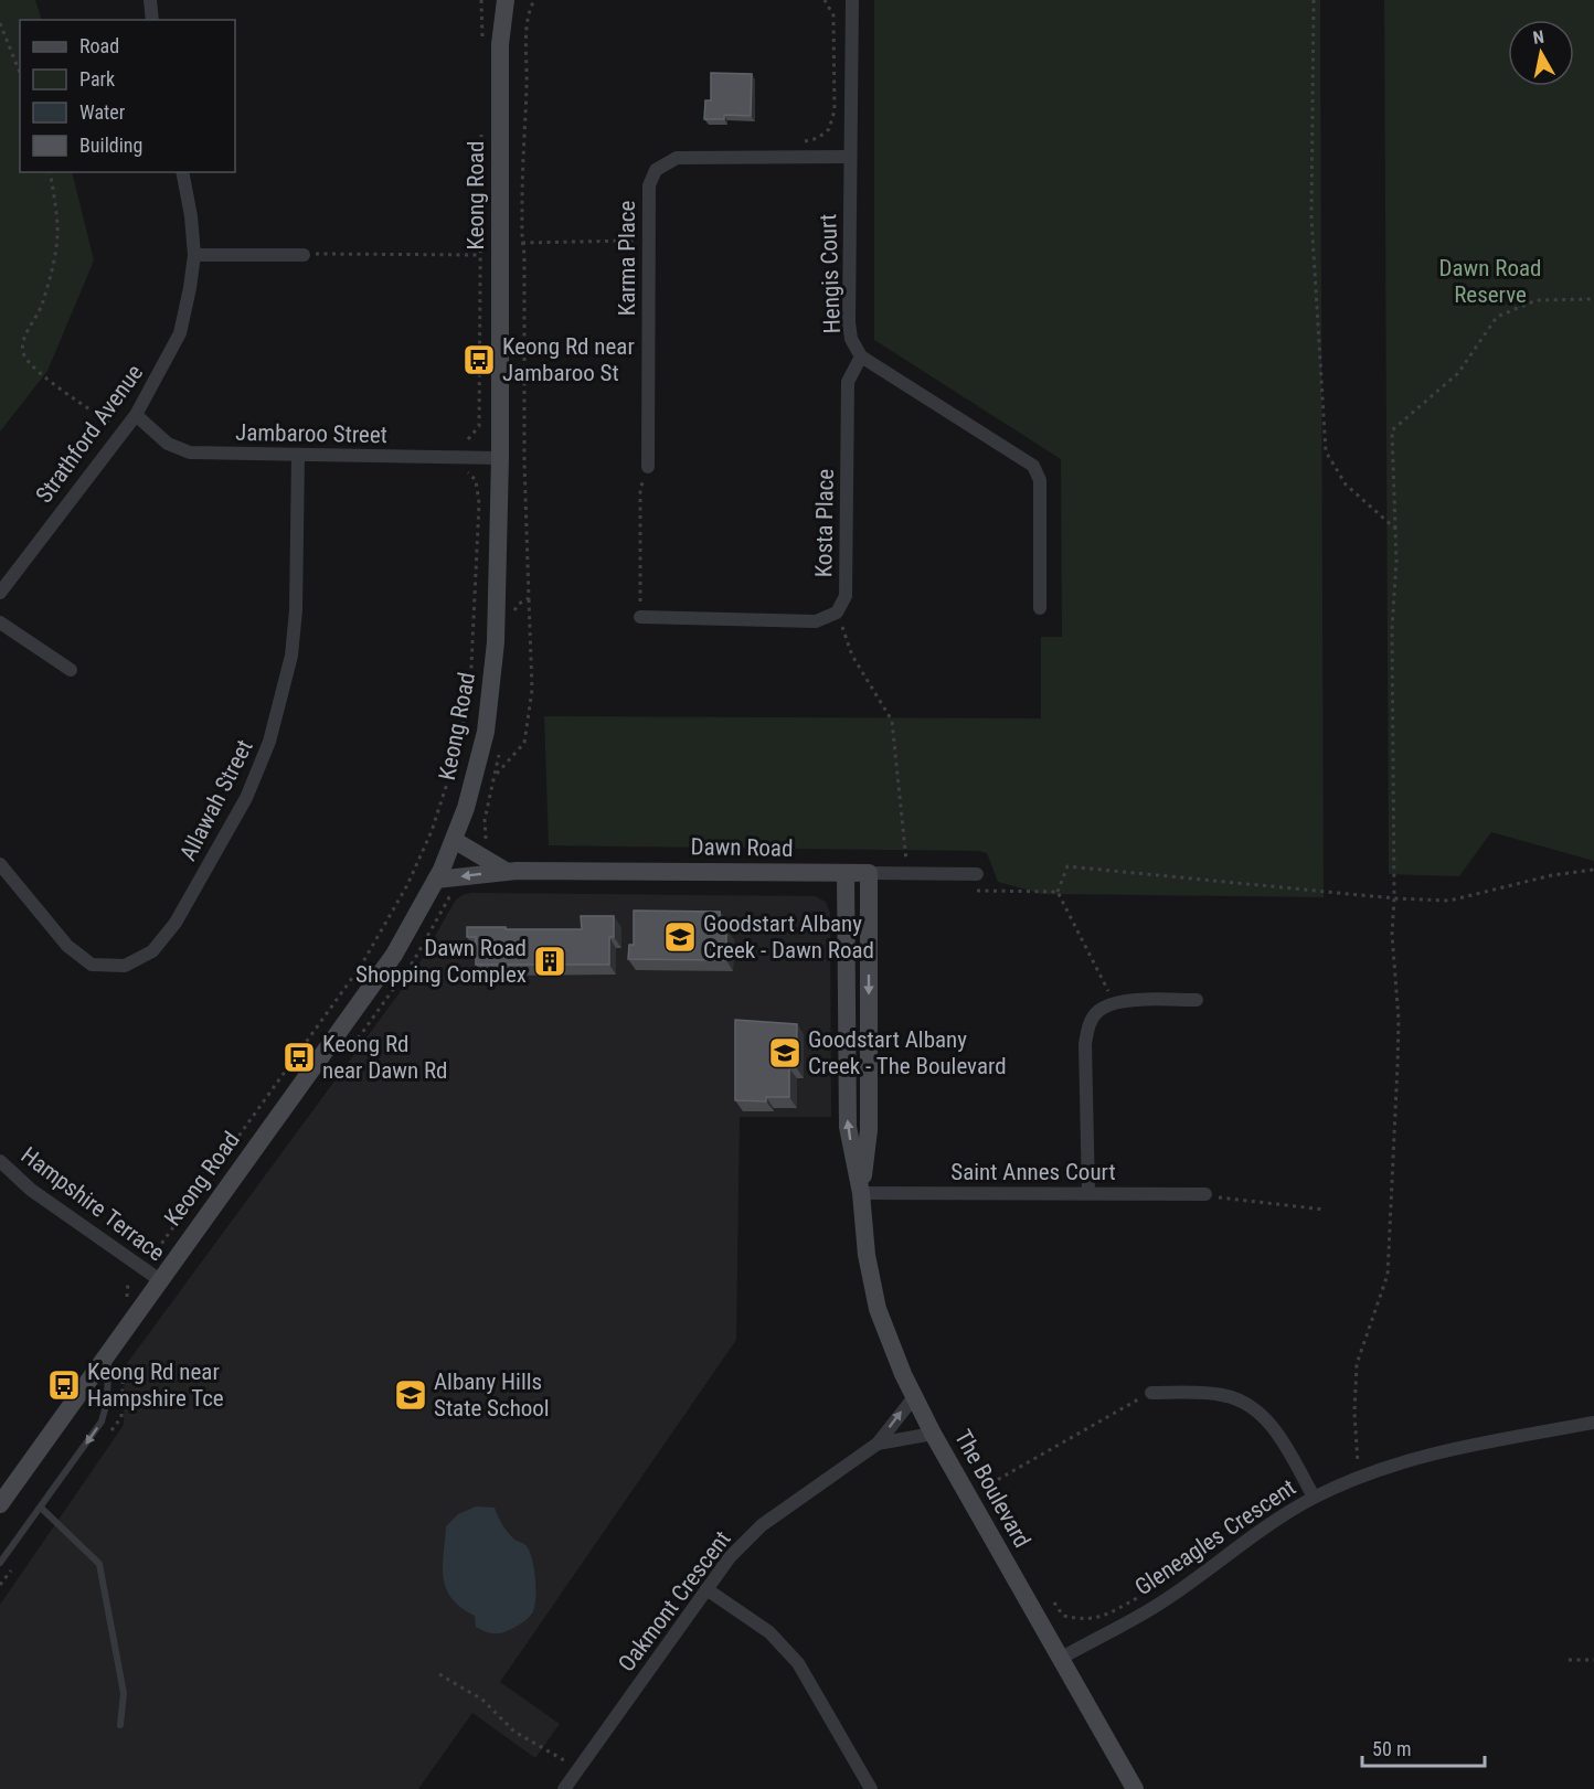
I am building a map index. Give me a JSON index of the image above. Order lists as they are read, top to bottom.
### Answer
{
  "streets": {
    "street": [
      "Keong Road",
      "Karma Place",
      "Hengis Court",
      "Strathford Avenue",
      "Jambaroo Street",
      "Kosta Place",
      "Allawah Street",
      "Dawn Road",
      "Saint Annes Court",
      "Hampshire Terrace",
      "The Boulevard",
      "Gleneagles Crescent",
      "Oakmont Crescent"
    ]
  },
  "crossings": [
    ["Keong Road", "Jambaroo Street"],
    ["Keong Road", "Dawn Road"],
    ["Keong Road", "Hampshire Terrace"],
    ["Karma Place", "Hengis Court"],
    ["Hengis Court", "Kosta Place"],
    ["Strathford Avenue", "Jambaroo Street"],
    ["Jambaroo Street", "Allawah Street"],
    ["Dawn Road", "The Boulevard"],
    ["Saint Annes Court", "The Boulevard"],
    ["The Boulevard", "Gleneagles Crescent"],
    ["The Boulevard", "Oakmont Crescent"]
  ],
  "parks": ["Dawn Road Reserve"],
  "places": {
    "bus stop": ["Keong Rd near Jambaroo St", "Keong Rd near Dawn Rd", "Keong Rd near Hampshire Tce"],
    "school or university": ["Goodstart Albany Creek - Dawn Road", "Goodstart Albany Creek - The Boulevard", "Albany Hills State School"],
    "building": ["Dawn Road Shopping Complex"]
  },
  "legend": [
    "Road",
    "Park",
    "Water",
    "Building"
  ],
  "scale_bar": "50 m",
  "north": "top"
}
